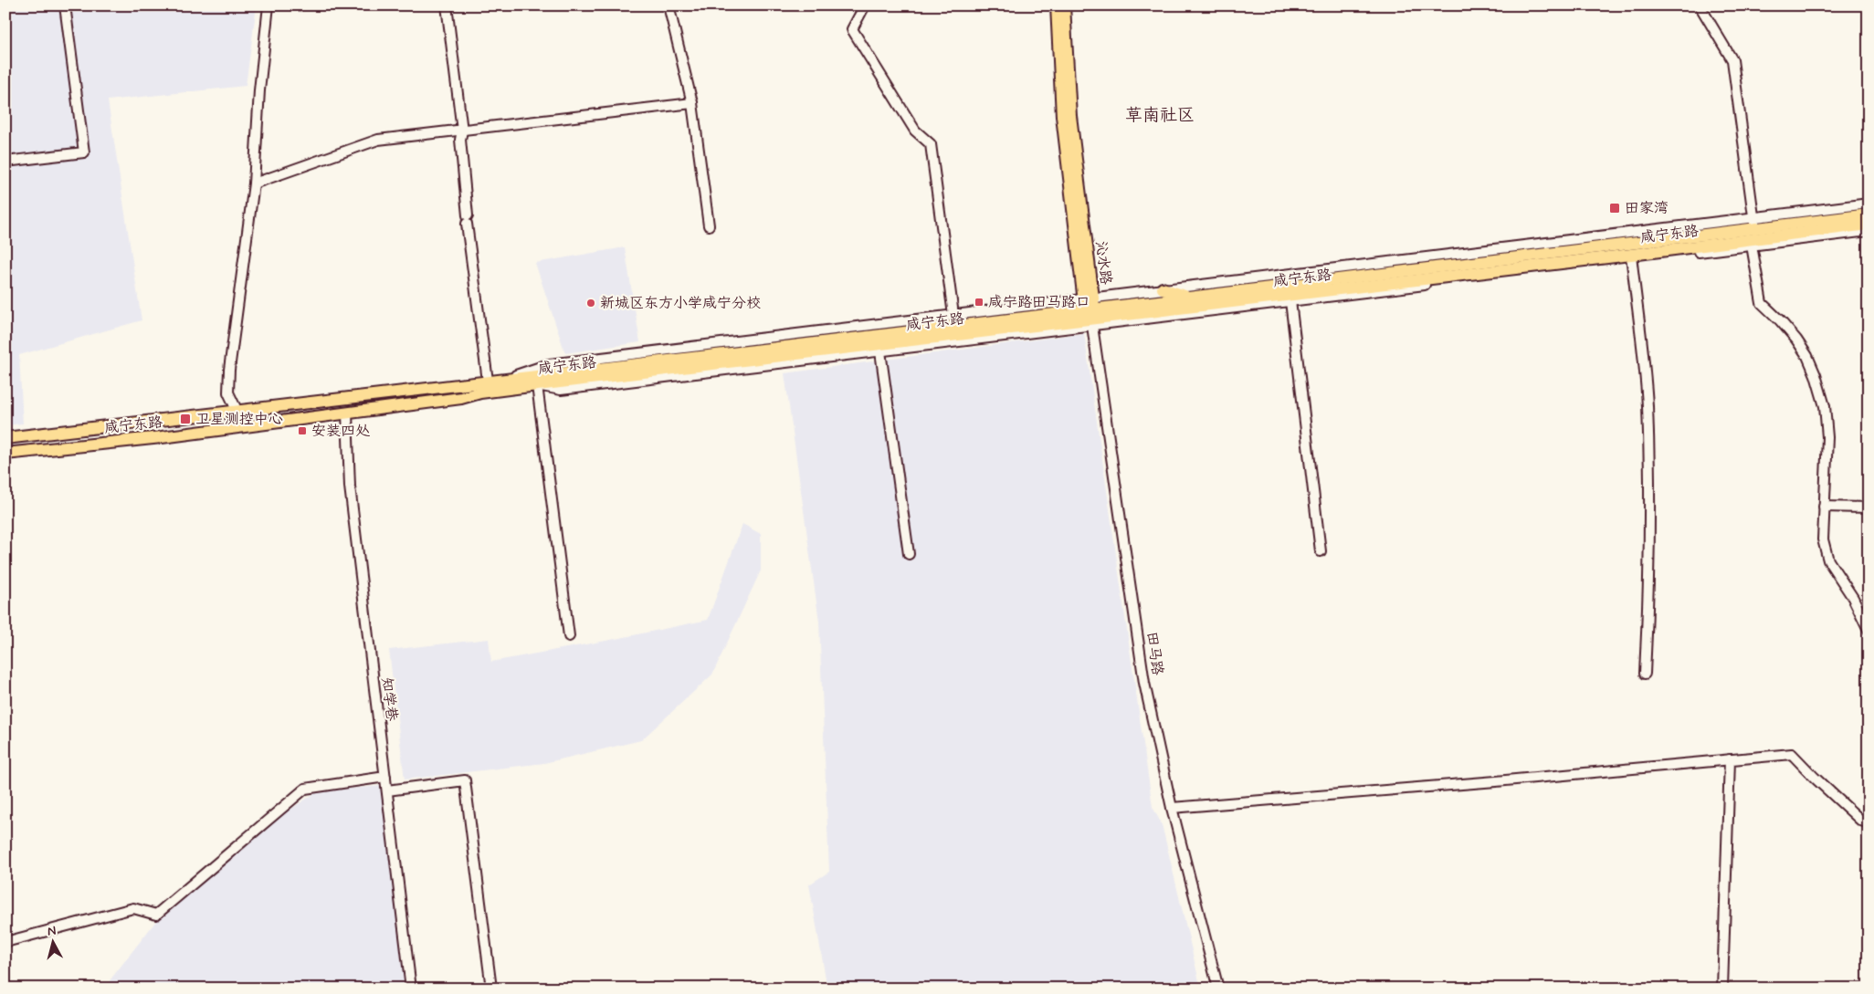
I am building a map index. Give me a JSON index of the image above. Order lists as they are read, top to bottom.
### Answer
{
  "streets": {
    "main road": ["咸宁东路", "沁水路"],
    "street": ["田马路", "知学巷"]
  },
  "crossings": [
    ["咸宁东路", "沁水路"],
    ["咸宁东路", "田马路"],
    ["咸宁东路", "知学巷"],
    ["沁水路", "田马路"]
  ],
  "districts": ["草南社区"],
  "places": {
    "transit": [
      "田家湾",
      "咸宁路田马路口",
      "卫星测控中心",
      "安装四处"
    ],
    "other": ["新城区东方小学咸宁分校"]
  },
  "north": "top"
}
